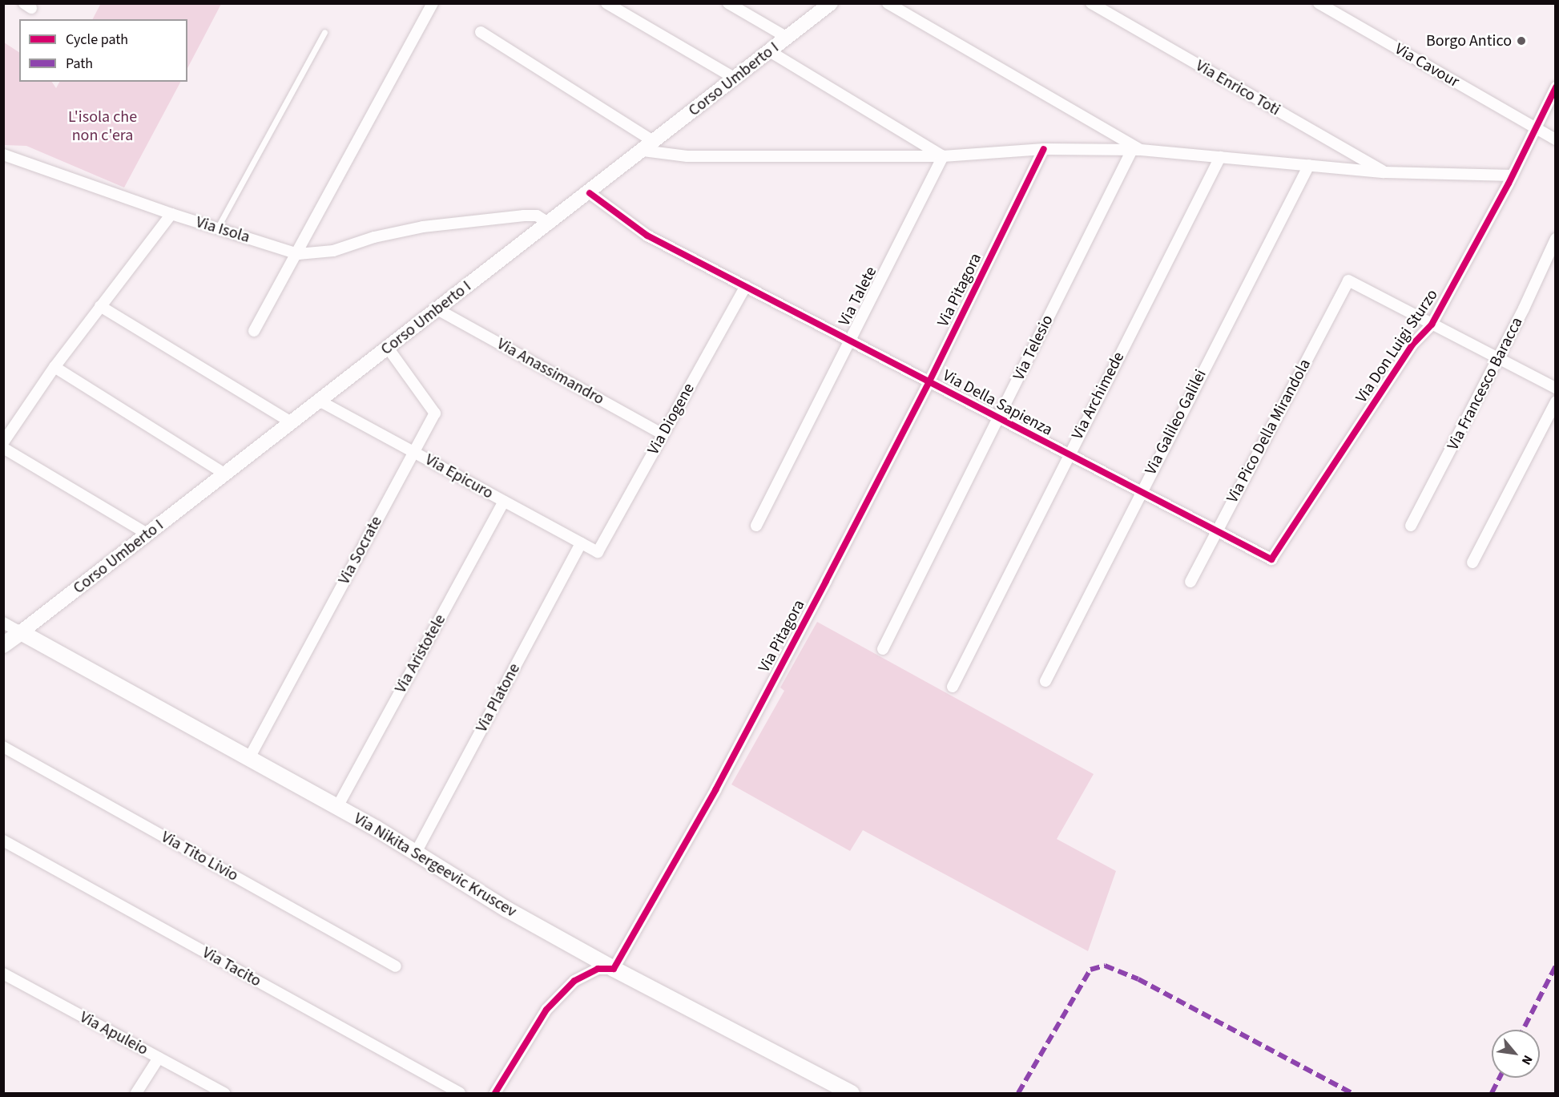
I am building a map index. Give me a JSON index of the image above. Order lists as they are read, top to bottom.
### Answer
{
  "streets": {
    "main road": ["Via Nikita Sergeevic Kruscev"],
    "street": [
      "Via Cavour",
      "Corso Umberto I",
      "Via Enrico Toti",
      "Via Isola",
      "Via Pitagora",
      "Via Talete",
      "Via Don Luigi Sturzo",
      "Via Telesio",
      "Via Anassimandro",
      "Via Francesco Baracca",
      "Via Archimede",
      "Via Della Sapienza",
      "Via Diogene",
      "Via Galileo Galilei",
      "Via Pico Della Mirandola",
      "Via Epicuro",
      "Via Socrate",
      "Via Aristotele",
      "Via Platone",
      "Via Tito Livio",
      "Via Tacito",
      "Via Apuleio"
    ]
  },
  "crossings": [
    ["Via Cavour", "Via Don Luigi Sturzo"],
    ["Corso Umberto I", "Via Isola"],
    ["Corso Umberto I", "Via Anassimandro"],
    ["Corso Umberto I", "Via Della Sapienza"],
    ["Corso Umberto I", "Via Epicuro"],
    ["Corso Umberto I", "Via Socrate"],
    ["Corso Umberto I", "Via Nikita Sergeevic Kruscev"],
    ["Via Pitagora", "Via Della Sapienza"],
    ["Via Pitagora", "Via Nikita Sergeevic Kruscev"],
    ["Via Talete", "Via Della Sapienza"],
    ["Via Don Luigi Sturzo", "Via Della Sapienza"],
    ["Via Don Luigi Sturzo", "Via Pico Della Mirandola"],
    ["Via Telesio", "Via Della Sapienza"],
    ["Via Anassimandro", "Via Diogene"],
    ["Via Archimede", "Via Della Sapienza"],
    ["Via Della Sapienza", "Via Diogene"],
    ["Via Della Sapienza", "Via Galileo Galilei"],
    ["Via Della Sapienza", "Via Pico Della Mirandola"],
    ["Via Diogene", "Via Epicuro"],
    ["Via Epicuro", "Via Socrate"],
    ["Via Epicuro", "Via Aristotele"],
    ["Via Epicuro", "Via Platone"],
    ["Via Socrate", "Via Nikita Sergeevic Kruscev"],
    ["Via Aristotele", "Via Nikita Sergeevic Kruscev"],
    ["Via Platone", "Via Nikita Sergeevic Kruscev"]
  ],
  "parks": ["L'isola che non c'era"],
  "places": ["Borgo Antico"],
  "legend": ["Cycle path", "Path"],
  "north": "bottom right"
}
